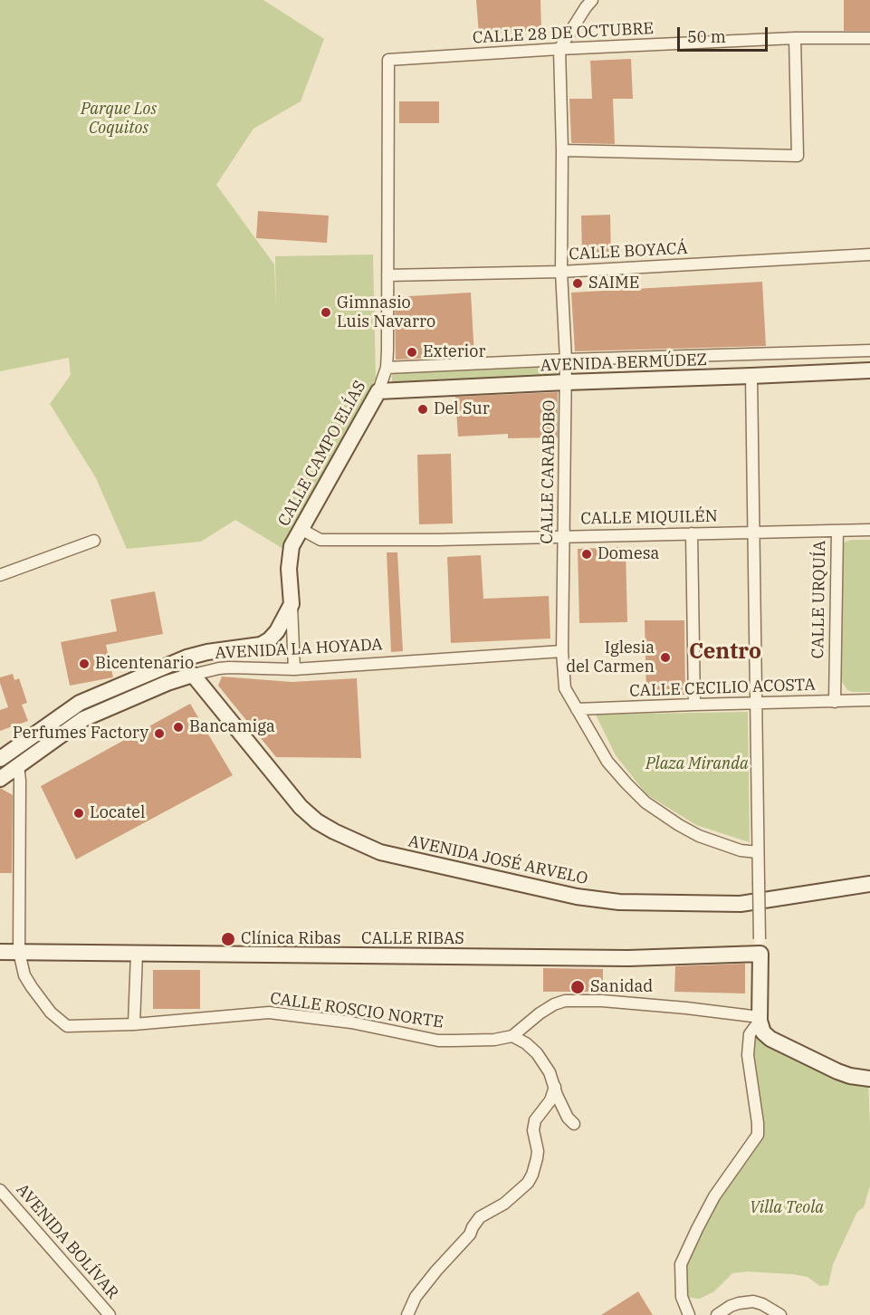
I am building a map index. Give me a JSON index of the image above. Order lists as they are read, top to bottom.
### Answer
{
  "streets": {
    "street": [
      "CALLE 28 DE OCTUBRE",
      "CALLE BOYACÁ",
      "AVENIDA BERMÚDEZ",
      "CALLE CAMPO ELÍAS",
      "CALLE CARABOBO",
      "CALLE MIQUILÉN",
      "CALLE URQUÍA",
      "AVENIDA LA HOYADA",
      "CALLE CECILIO ACOSTA",
      "AVENIDA JOSÉ ARVELO",
      "CALLE RIBAS",
      "CALLE ROSCIO NORTE",
      "AVENIDA BOLÍVAR"
    ]
  },
  "crossings": [
    ["CALLE 28 DE OCTUBRE", "CALLE CAMPO ELÍAS"],
    ["CALLE 28 DE OCTUBRE", "CALLE CARABOBO"],
    ["CALLE BOYACÁ", "CALLE CAMPO ELÍAS"],
    ["CALLE BOYACÁ", "CALLE CARABOBO"],
    ["AVENIDA BERMÚDEZ", "CALLE CAMPO ELÍAS"],
    ["AVENIDA BERMÚDEZ", "CALLE CARABOBO"],
    ["CALLE CAMPO ELÍAS", "CALLE MIQUILÉN"],
    ["CALLE CAMPO ELÍAS", "AVENIDA LA HOYADA"],
    ["CALLE CARABOBO", "CALLE MIQUILÉN"],
    ["CALLE CARABOBO", "AVENIDA LA HOYADA"],
    ["CALLE CARABOBO", "CALLE CECILIO ACOSTA"],
    ["CALLE MIQUILÉN", "CALLE URQUÍA"],
    ["CALLE URQUÍA", "CALLE CECILIO ACOSTA"],
    ["AVENIDA LA HOYADA", "AVENIDA JOSÉ ARVELO"],
    ["CALLE RIBAS", "CALLE ROSCIO NORTE"]
  ],
  "districts": ["Centro"],
  "parks": ["Parque Los Coquitos", "Plaza Miranda", "Villa Teola"],
  "places": [
    "SAIME",
    "Gimnasio Luis Navarro",
    "Exterior",
    "Del Sur",
    "Domesa",
    "Iglesia del Carmen",
    "Bicentenario",
    "Bancamiga",
    "Perfumes Factory",
    "Locatel",
    "Clínica Ribas",
    "Sanidad"
  ],
  "scale_bar": "50 m"
}
